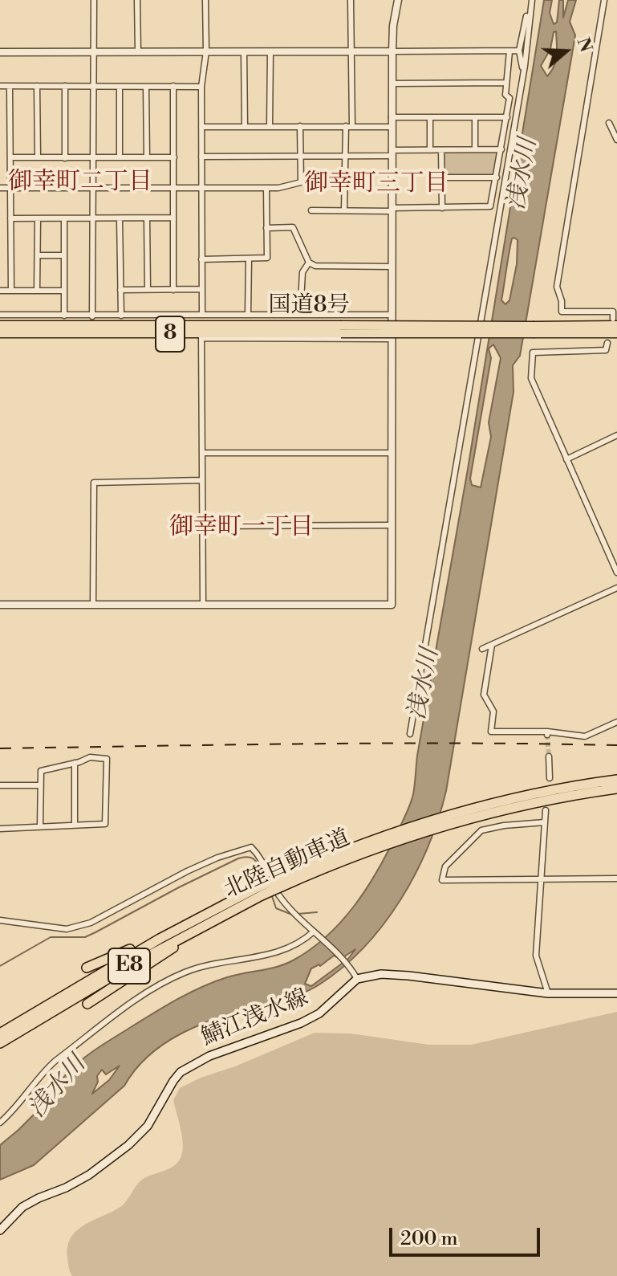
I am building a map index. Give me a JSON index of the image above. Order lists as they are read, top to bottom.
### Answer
{
  "streets": {
    "highway": [
      "国道8号",
      "8",
      "北陸自動車道",
      "E8"
    ],
    "main road": ["鯖江浅水線"]
  },
  "districts": ["御幸町二丁目", "御幸町三丁目", "御幸町一丁目"],
  "water": ["浅水川"],
  "scale_bar": "200 m",
  "north": "right"
}
